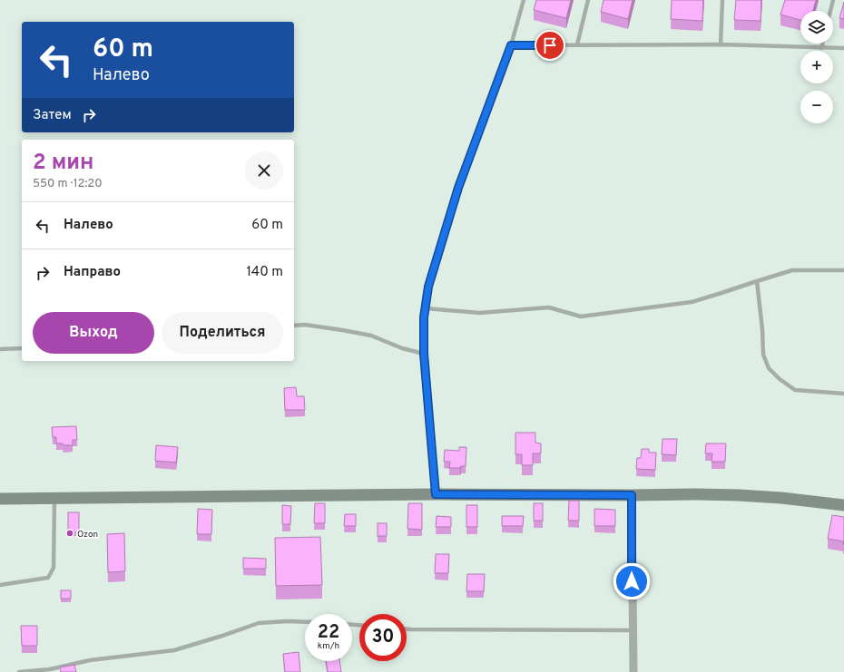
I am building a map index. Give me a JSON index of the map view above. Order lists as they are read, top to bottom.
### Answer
{
  "places": ["Ozon"],
  "page": {
    "map_buttons": ["+", "−"],
    "turn": ["60 m", "Налево"],
    "then": "Затем",
    "heading": ["2 мин", "550 m · 12:20"],
    "list": [
      {
        "name": "Налево",
        "value": "60 m"
      },
      {
        "name": "Направо",
        "value": "140 m"
      }
    ],
    "buttons": ["Выход", "Поделиться"],
    "speed": "22 km/h",
    "limit": "30"
  }
}
